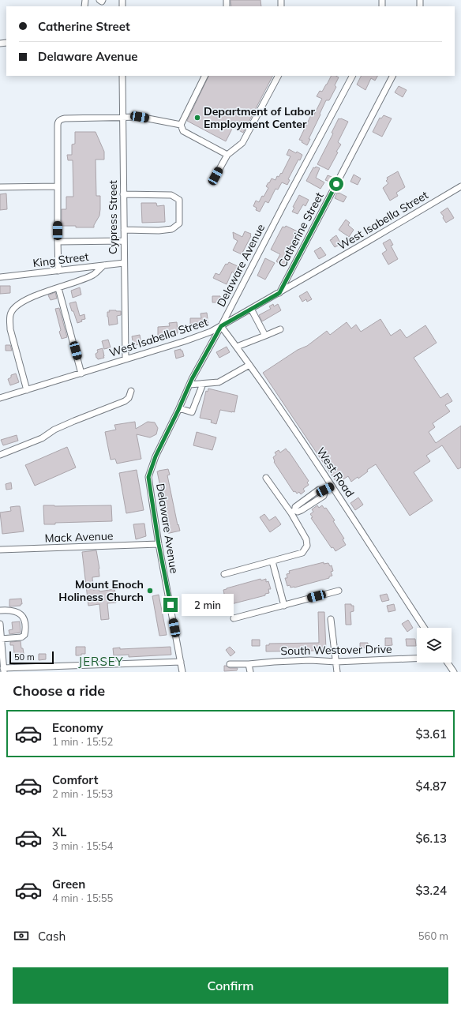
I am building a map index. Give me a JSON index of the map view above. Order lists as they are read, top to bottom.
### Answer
{
  "streets": {
    "street": [
      "Cypress Street",
      "West Isabella Street",
      "Catherine Street",
      "King Street",
      "Delaware Avenue",
      "West Road",
      "Mack Avenue",
      "South Westover Drive"
    ]
  },
  "crossings": [
    ["Cypress Street", "West Isabella Street"],
    ["Cypress Street", "King Street"],
    ["West Isabella Street", "Catherine Street"],
    ["West Isabella Street", "Delaware Avenue"],
    ["West Isabella Street", "West Road"],
    ["Delaware Avenue", "West Road"],
    ["Delaware Avenue", "Mack Avenue"]
  ],
  "districts": ["JERSEY"],
  "places": ["Department of Labor Employment Center", "Mount Enoch Holiness Church"],
  "scale_bar": "50 m",
  "page": {
    "banner": ["Catherine Street", "Delaware Avenue"],
    "bubble": "2 min",
    "scale": "50 m",
    "heading": "Choose a ride",
    "list": [
      {
        "name": "Economy",
        "note": "1 min · 15:52",
        "value": "$3.61"
      },
      {
        "name": "Comfort",
        "note": "2 min · 15:53",
        "value": "$4.87"
      },
      {
        "name": "XL",
        "note": "3 min · 15:54",
        "value": "$6.13"
      },
      {
        "name": "Green",
        "note": "4 min · 15:55",
        "value": "$3.24"
      }
    ],
    "pay": ["Cash", "560 m"],
    "buttons": "Confirm"
  }
}
